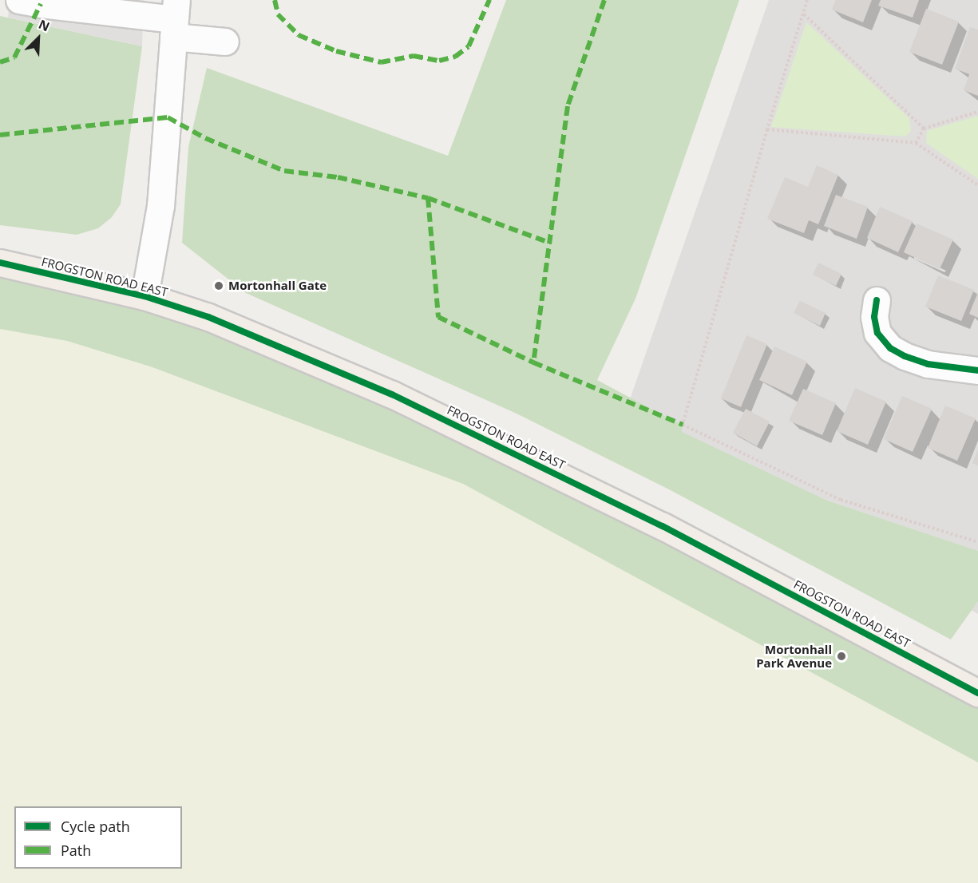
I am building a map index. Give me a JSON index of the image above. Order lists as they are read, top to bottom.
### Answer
{
  "streets": {
    "main road": ["FROGSTON ROAD EAST"]
  },
  "places": ["Mortonhall Gate", "Mortonhall Park Avenue"],
  "legend": ["Cycle path", "Path"],
  "north": "top right"
}
